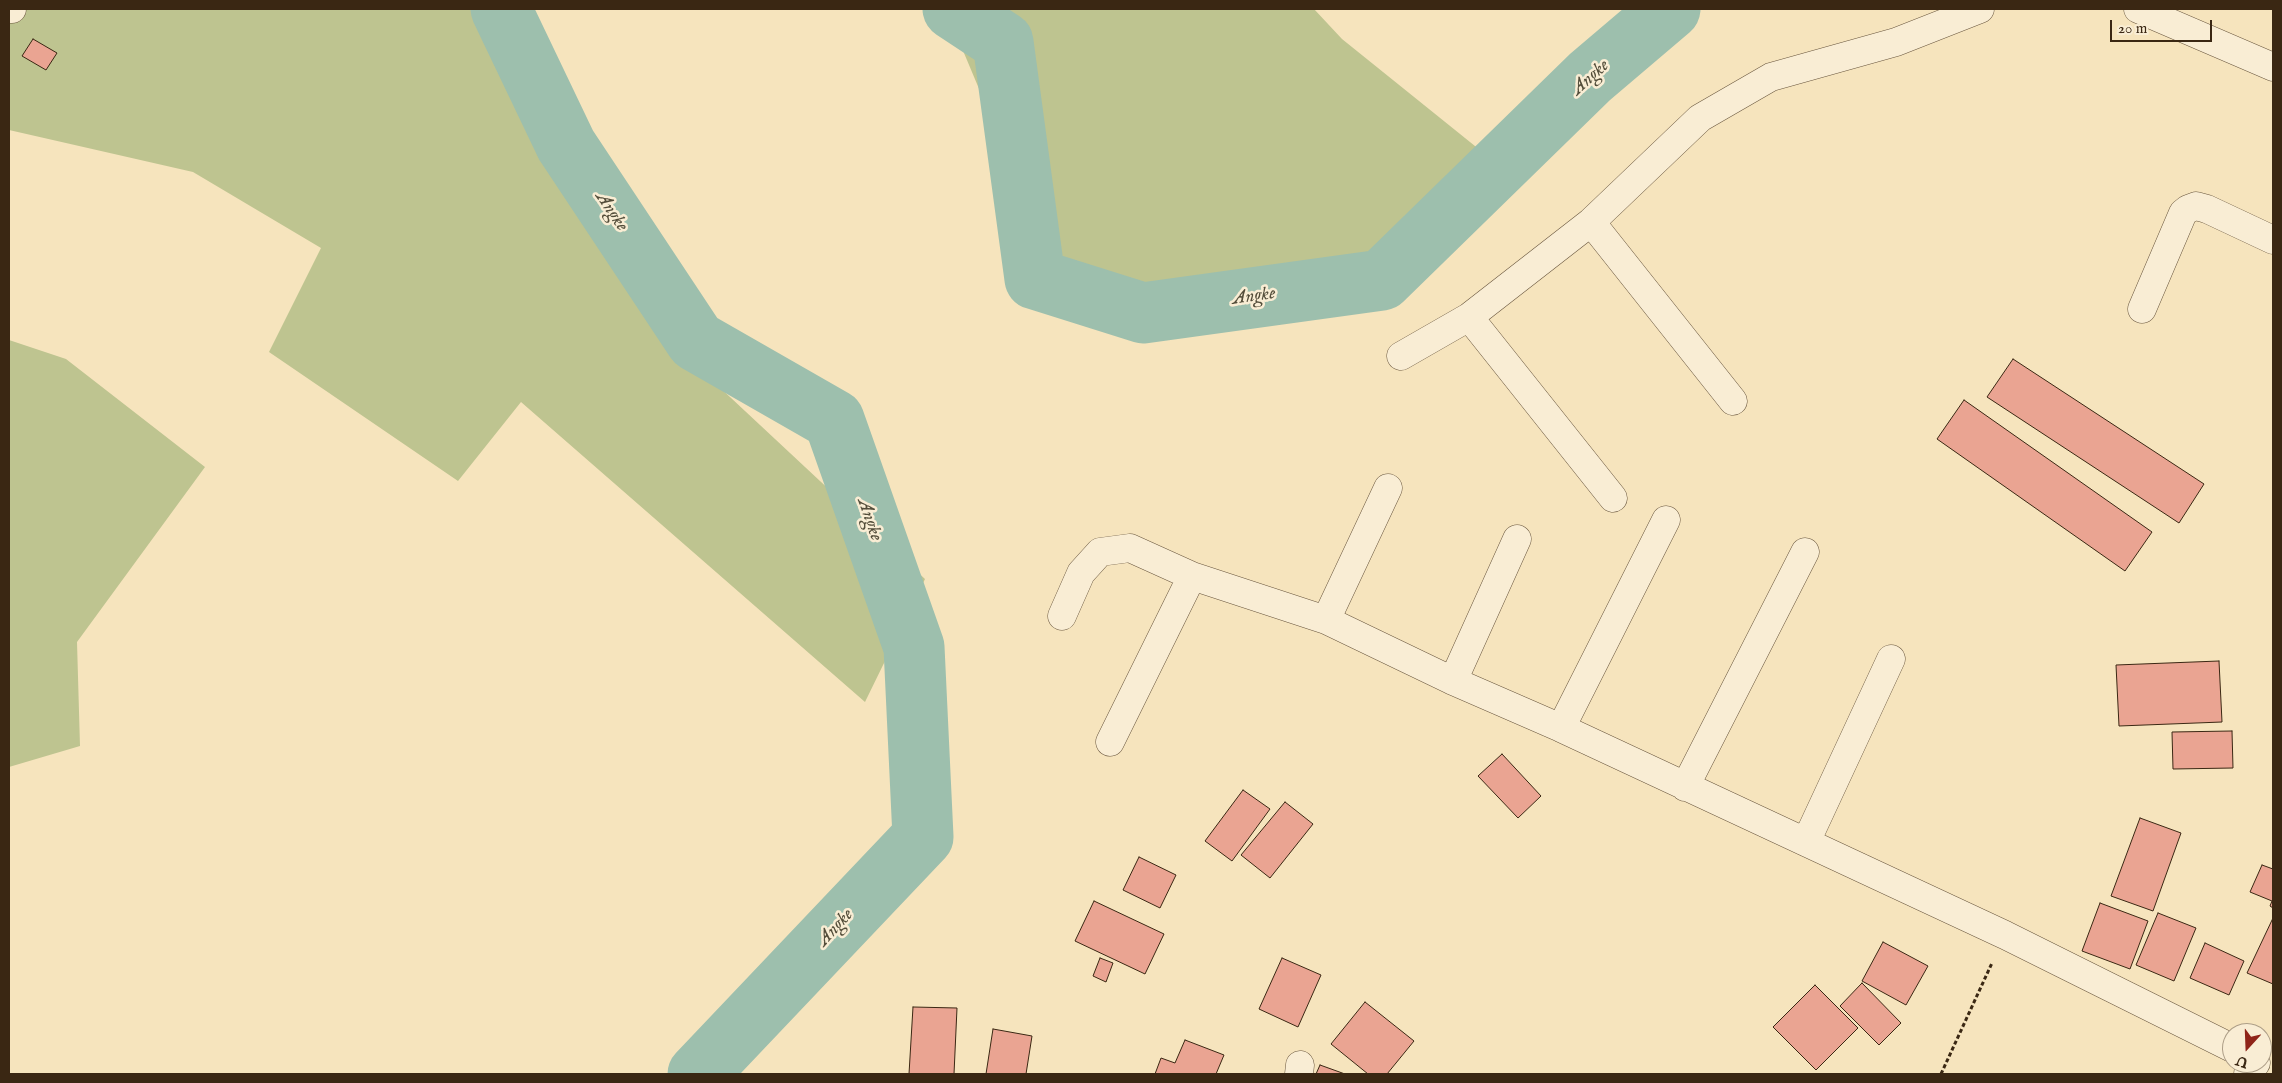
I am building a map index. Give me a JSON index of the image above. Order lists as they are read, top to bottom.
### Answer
{
  "water": ["Angke"],
  "scale_bar": "20 m",
  "north": "bottom"
}
